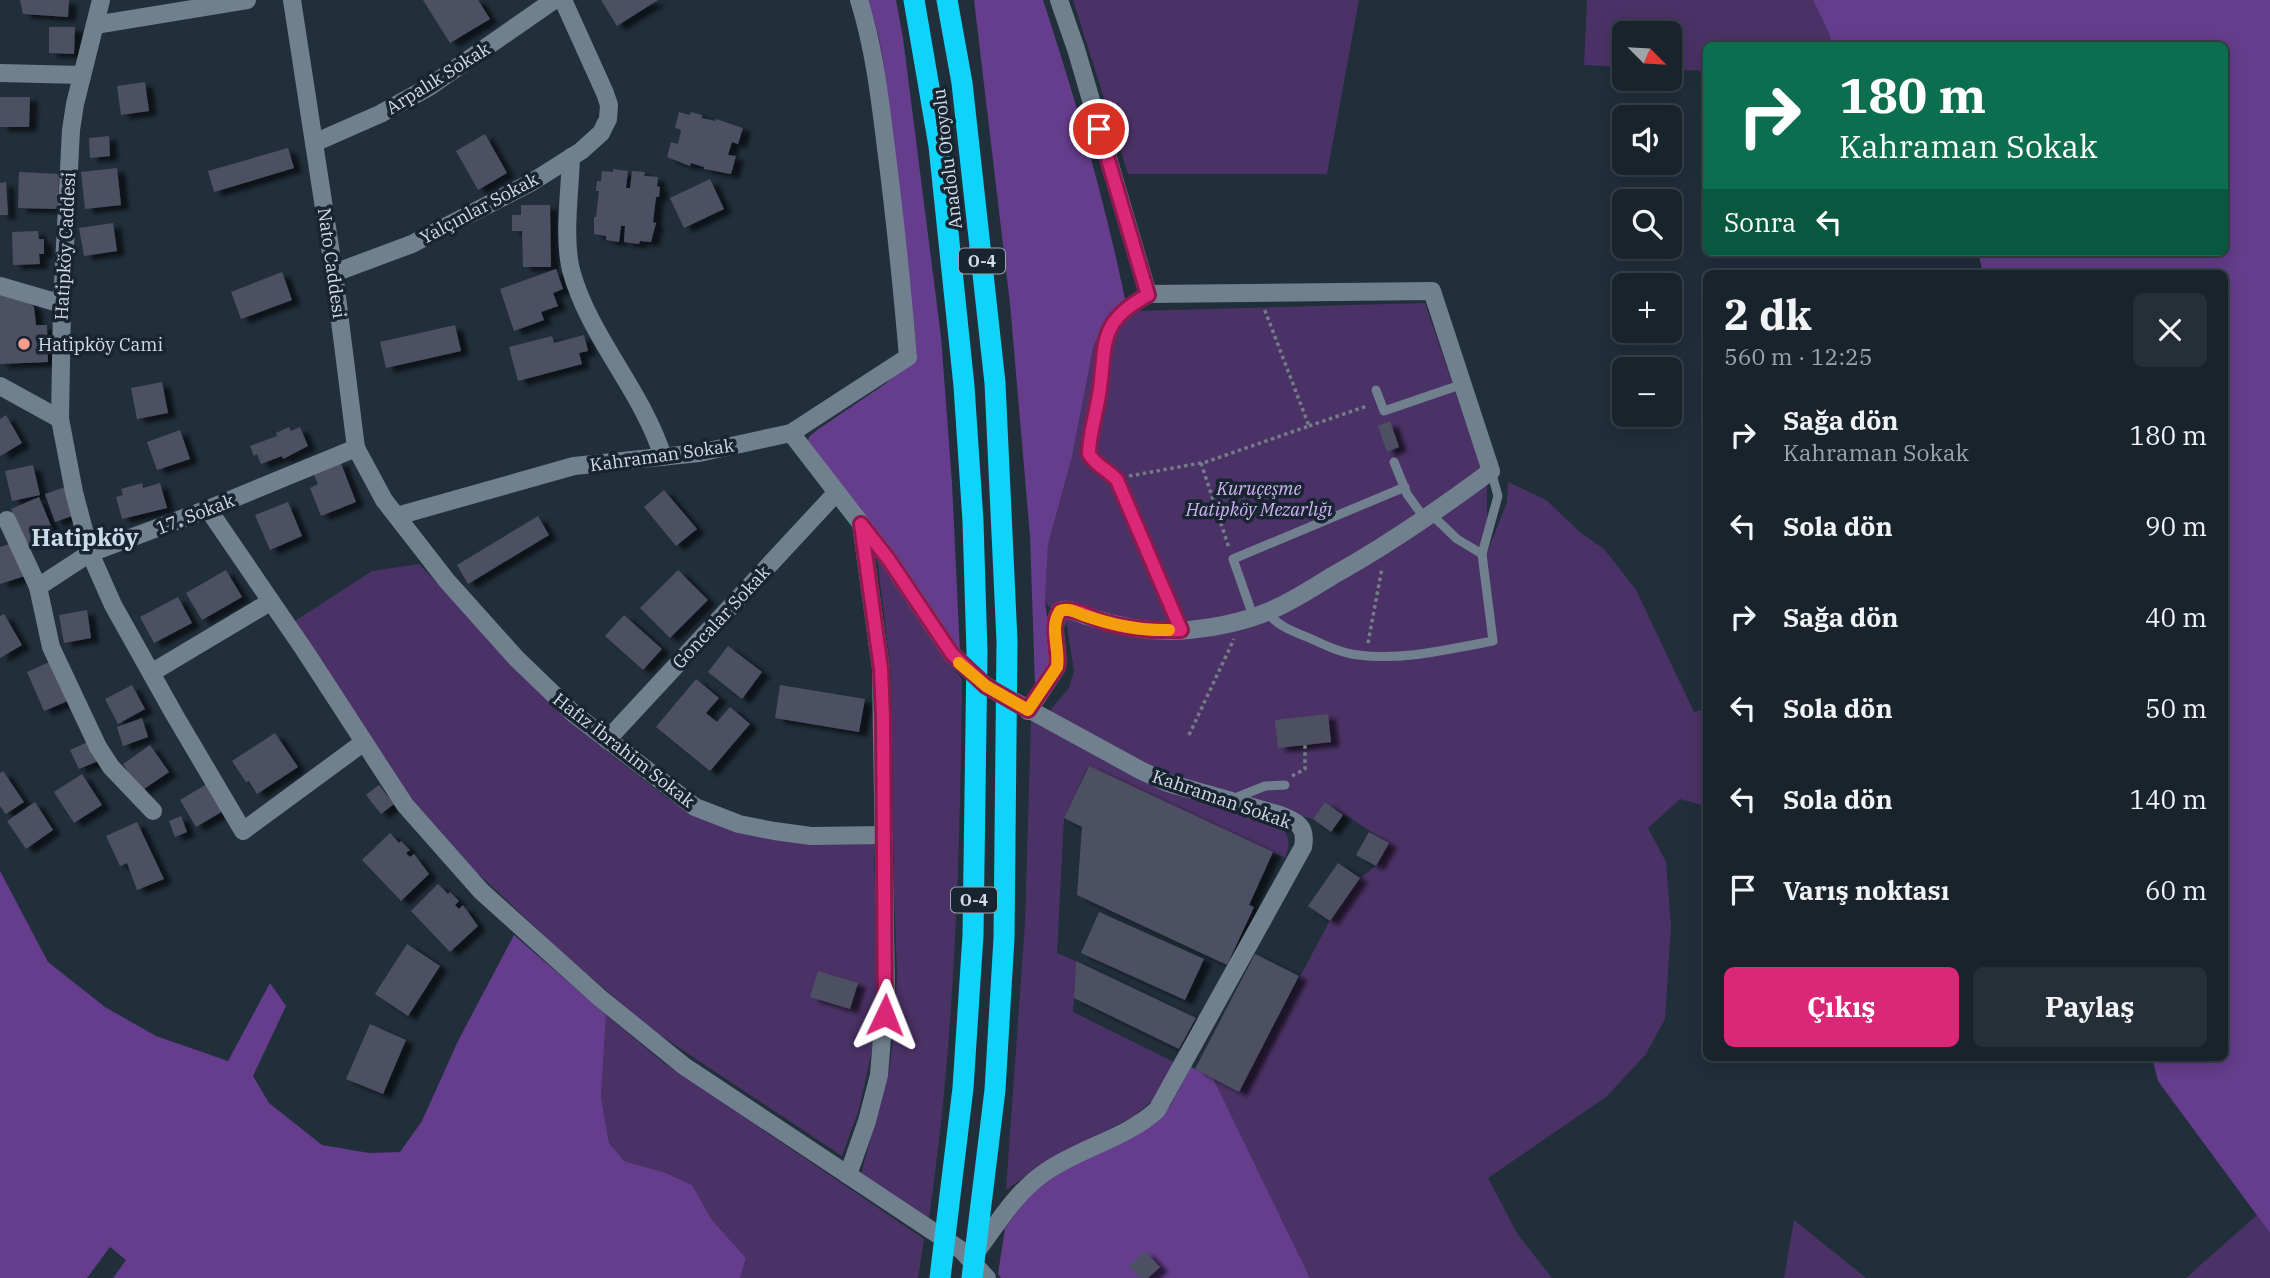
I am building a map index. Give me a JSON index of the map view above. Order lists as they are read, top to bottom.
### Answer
{
  "streets": {
    "highway": ["Anadolu Otoyolu", "O-4"],
    "street": [
      "Arpalık Sokak",
      "Yalçınlar Sokak",
      "Hatipköy Caddesi",
      "Nato Caddesi",
      "Kahraman Sokak",
      "17. Sokak",
      "Goncalar Sokak",
      "Hafız İbrahim Sokak"
    ]
  },
  "crossings": [
    ["Arpalık Sokak", "Nato Caddesi"],
    ["Anadolu Otoyolu", "Kahraman Sokak"],
    ["Yalçınlar Sokak", "Nato Caddesi"],
    ["Hatipköy Caddesi", "17. Sokak"],
    ["Nato Caddesi", "Kahraman Sokak"],
    ["Nato Caddesi", "17. Sokak"],
    ["Nato Caddesi", "Hafız İbrahim Sokak"],
    ["Kahraman Sokak", "Goncalar Sokak"],
    ["Kahraman Sokak", "Hafız İbrahim Sokak"],
    ["Goncalar Sokak", "Hafız İbrahim Sokak"]
  ],
  "districts": ["Hatipköy"],
  "parks": ["Kuruçeşme Hatipköy Mezarlığı"],
  "places": ["Hatipköy Cami"],
  "north": "bottom right",
  "page": {
    "map_buttons": ["+", "−"],
    "turn": ["180 m", "Kahraman Sokak"],
    "then": "Sonra",
    "heading": ["2 dk", "560 m · 12:25"],
    "list": [
      {
        "name": "Sağa dön",
        "note": "Kahraman Sokak",
        "value": "180 m"
      },
      {
        "name": "Sola dön",
        "value": "90 m"
      },
      {
        "name": "Sağa dön",
        "value": "40 m"
      },
      {
        "name": "Sola dön",
        "value": "50 m"
      },
      {
        "name": "Sola dön",
        "value": "140 m"
      },
      {
        "name": "Varış noktası",
        "value": "60 m"
      }
    ],
    "buttons": ["Çıkış", "Paylaş"]
  }
}
